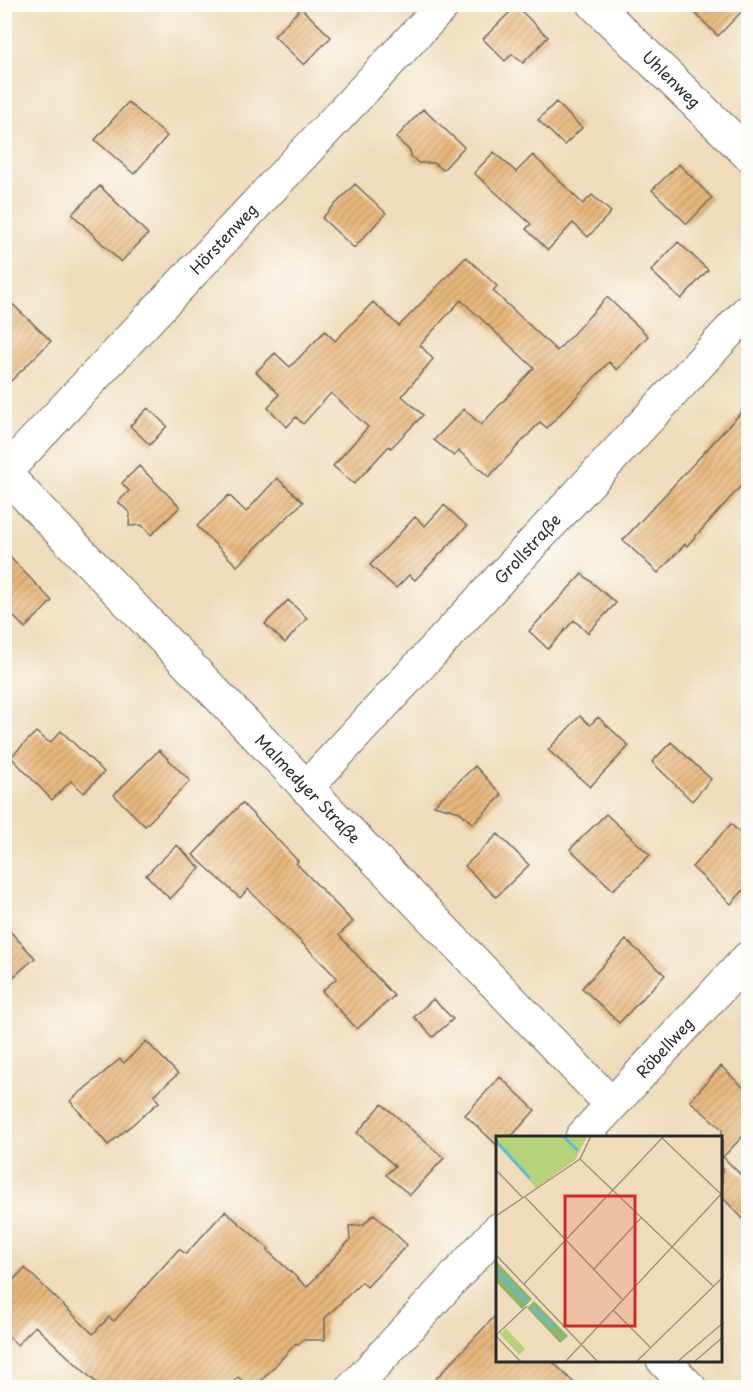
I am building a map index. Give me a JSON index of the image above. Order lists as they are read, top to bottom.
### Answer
{
  "streets": {
    "street": [
      "Uhlenweg",
      "Hörstenweg",
      "Grollstraße",
      "Malmedyer Straße",
      "Röbellweg"
    ]
  },
  "crossings": [
    ["Hörstenweg", "Malmedyer Straße"],
    ["Grollstraße", "Malmedyer Straße"],
    ["Malmedyer Straße", "Röbellweg"]
  ]
}
